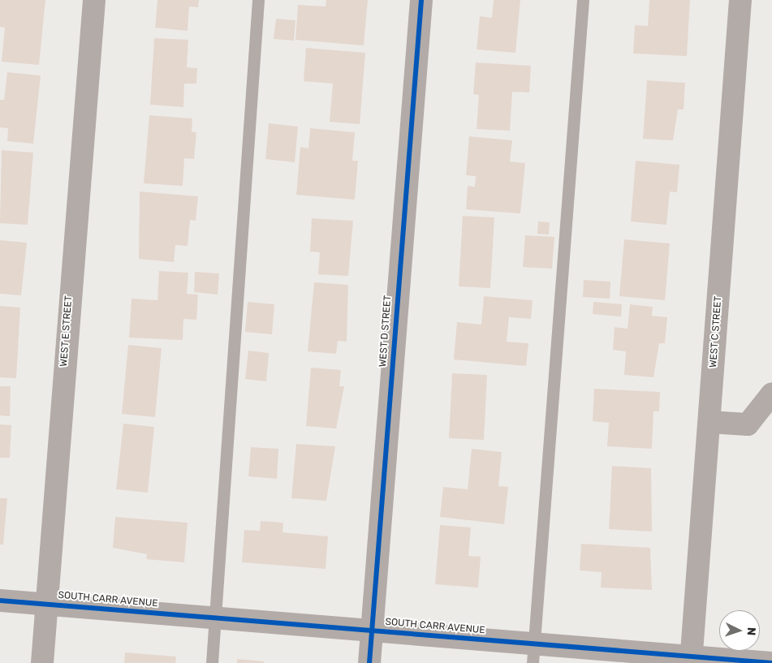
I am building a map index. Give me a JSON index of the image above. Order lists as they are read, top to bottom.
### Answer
{
  "streets": {
    "street": [
      "WEST E STREET",
      "WEST D STREET",
      "WEST C STREET",
      "SOUTH CARR AVENUE"
    ]
  },
  "crossings": [
    ["WEST E STREET", "SOUTH CARR AVENUE"],
    ["WEST D STREET", "SOUTH CARR AVENUE"],
    ["WEST C STREET", "SOUTH CARR AVENUE"]
  ],
  "north": "right"
}
